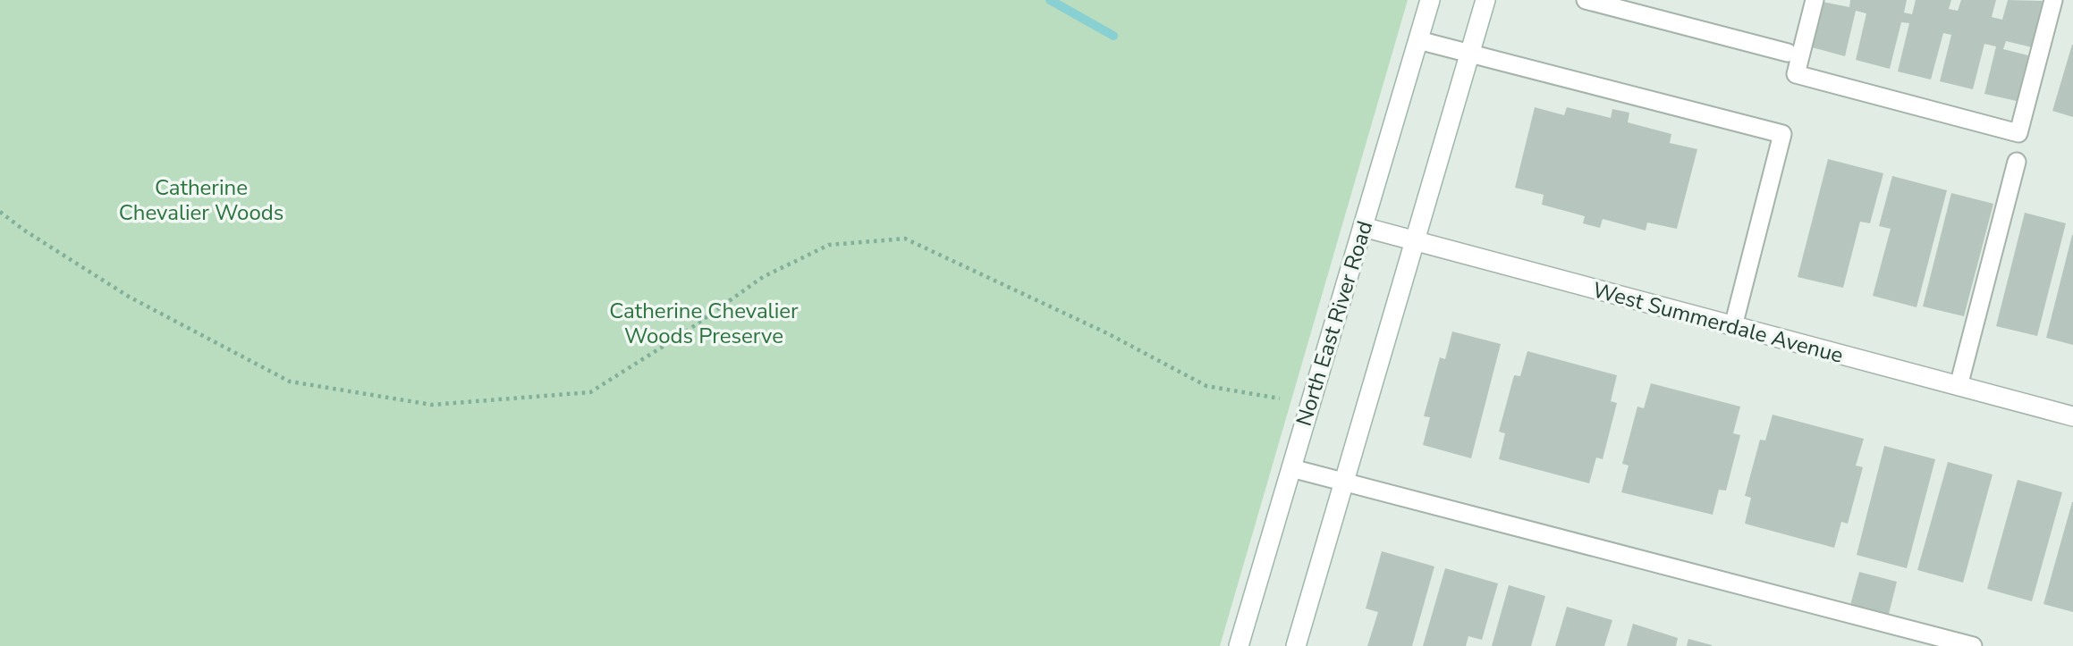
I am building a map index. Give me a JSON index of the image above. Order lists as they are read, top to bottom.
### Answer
{
  "streets": {
    "main road": ["West Summerdale Avenue", "North East River Road"]
  },
  "crossings": [
    ["West Summerdale Avenue", "North East River Road"]
  ],
  "parks": ["Catherine Chevalier Woods", "Catherine Chevalier Woods Preserve"]
}
